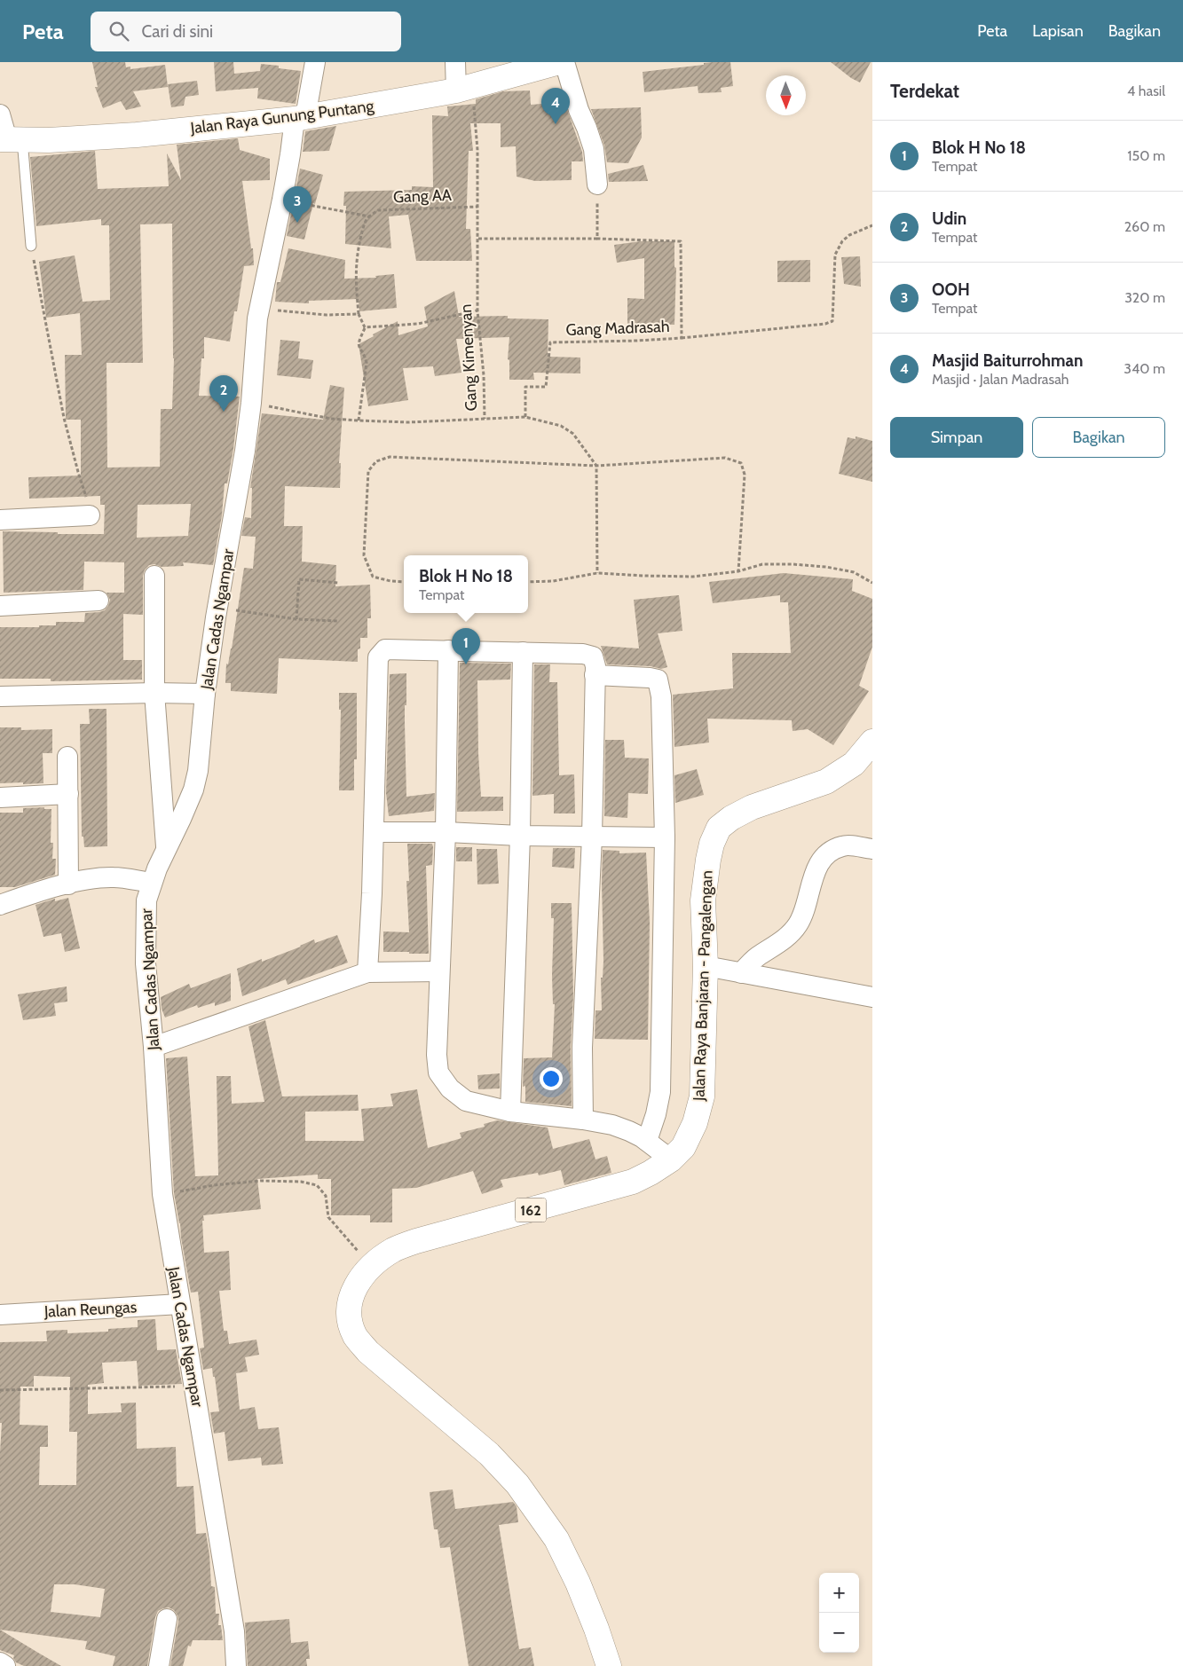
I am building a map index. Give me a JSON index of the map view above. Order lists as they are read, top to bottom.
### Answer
{
  "streets": {
    "main road": ["Jalan Raya Gunung Puntang", "Jalan Raya Banjaran - Pangalengan", "162"],
    "street": ["Jalan Cadas Ngampar", "Jalan Reungas"],
    "path": ["Gang AA", "Gang Madrasah", "Gang Kimenyan"]
  },
  "crossings": [
    ["Jalan Raya Gunung Puntang", "Gang Kimenyan"],
    ["Jalan Raya Gunung Puntang", "Jalan Cadas Ngampar"],
    ["Gang AA", "Gang Kimenyan"],
    ["Gang AA", "Jalan Cadas Ngampar"],
    ["Gang Kimenyan", "Jalan Cadas Ngampar"],
    ["Jalan Cadas Ngampar", "Jalan Reungas"]
  ],
  "north": "bottom",
  "page": {
    "header": "Peta",
    "search": "Cari di sini",
    "nav": ["Peta", "Lapisan", "Bagikan"],
    "heading": ["Terdekat", "4 hasil"],
    "pins": [
      "4",
      "3",
      "2",
      "1"
    ],
    "list": [
      {
        "mark": "1",
        "name": "Blok H No 18",
        "note": "Tempat",
        "value": "150 m"
      },
      {
        "mark": "2",
        "name": "Udin",
        "note": "Tempat",
        "value": "260 m"
      },
      {
        "mark": "3",
        "name": "OOH",
        "note": "Tempat",
        "value": "320 m"
      },
      {
        "mark": "4",
        "name": "Masjid Baiturrohman",
        "note": "Masjid · Jalan Madrasah",
        "value": "340 m"
      }
    ],
    "buttons": ["Simpan", "Bagikan"],
    "popup": ["Blok H No 18", "Tempat"],
    "map_buttons": ["+", "−"]
  }
}
